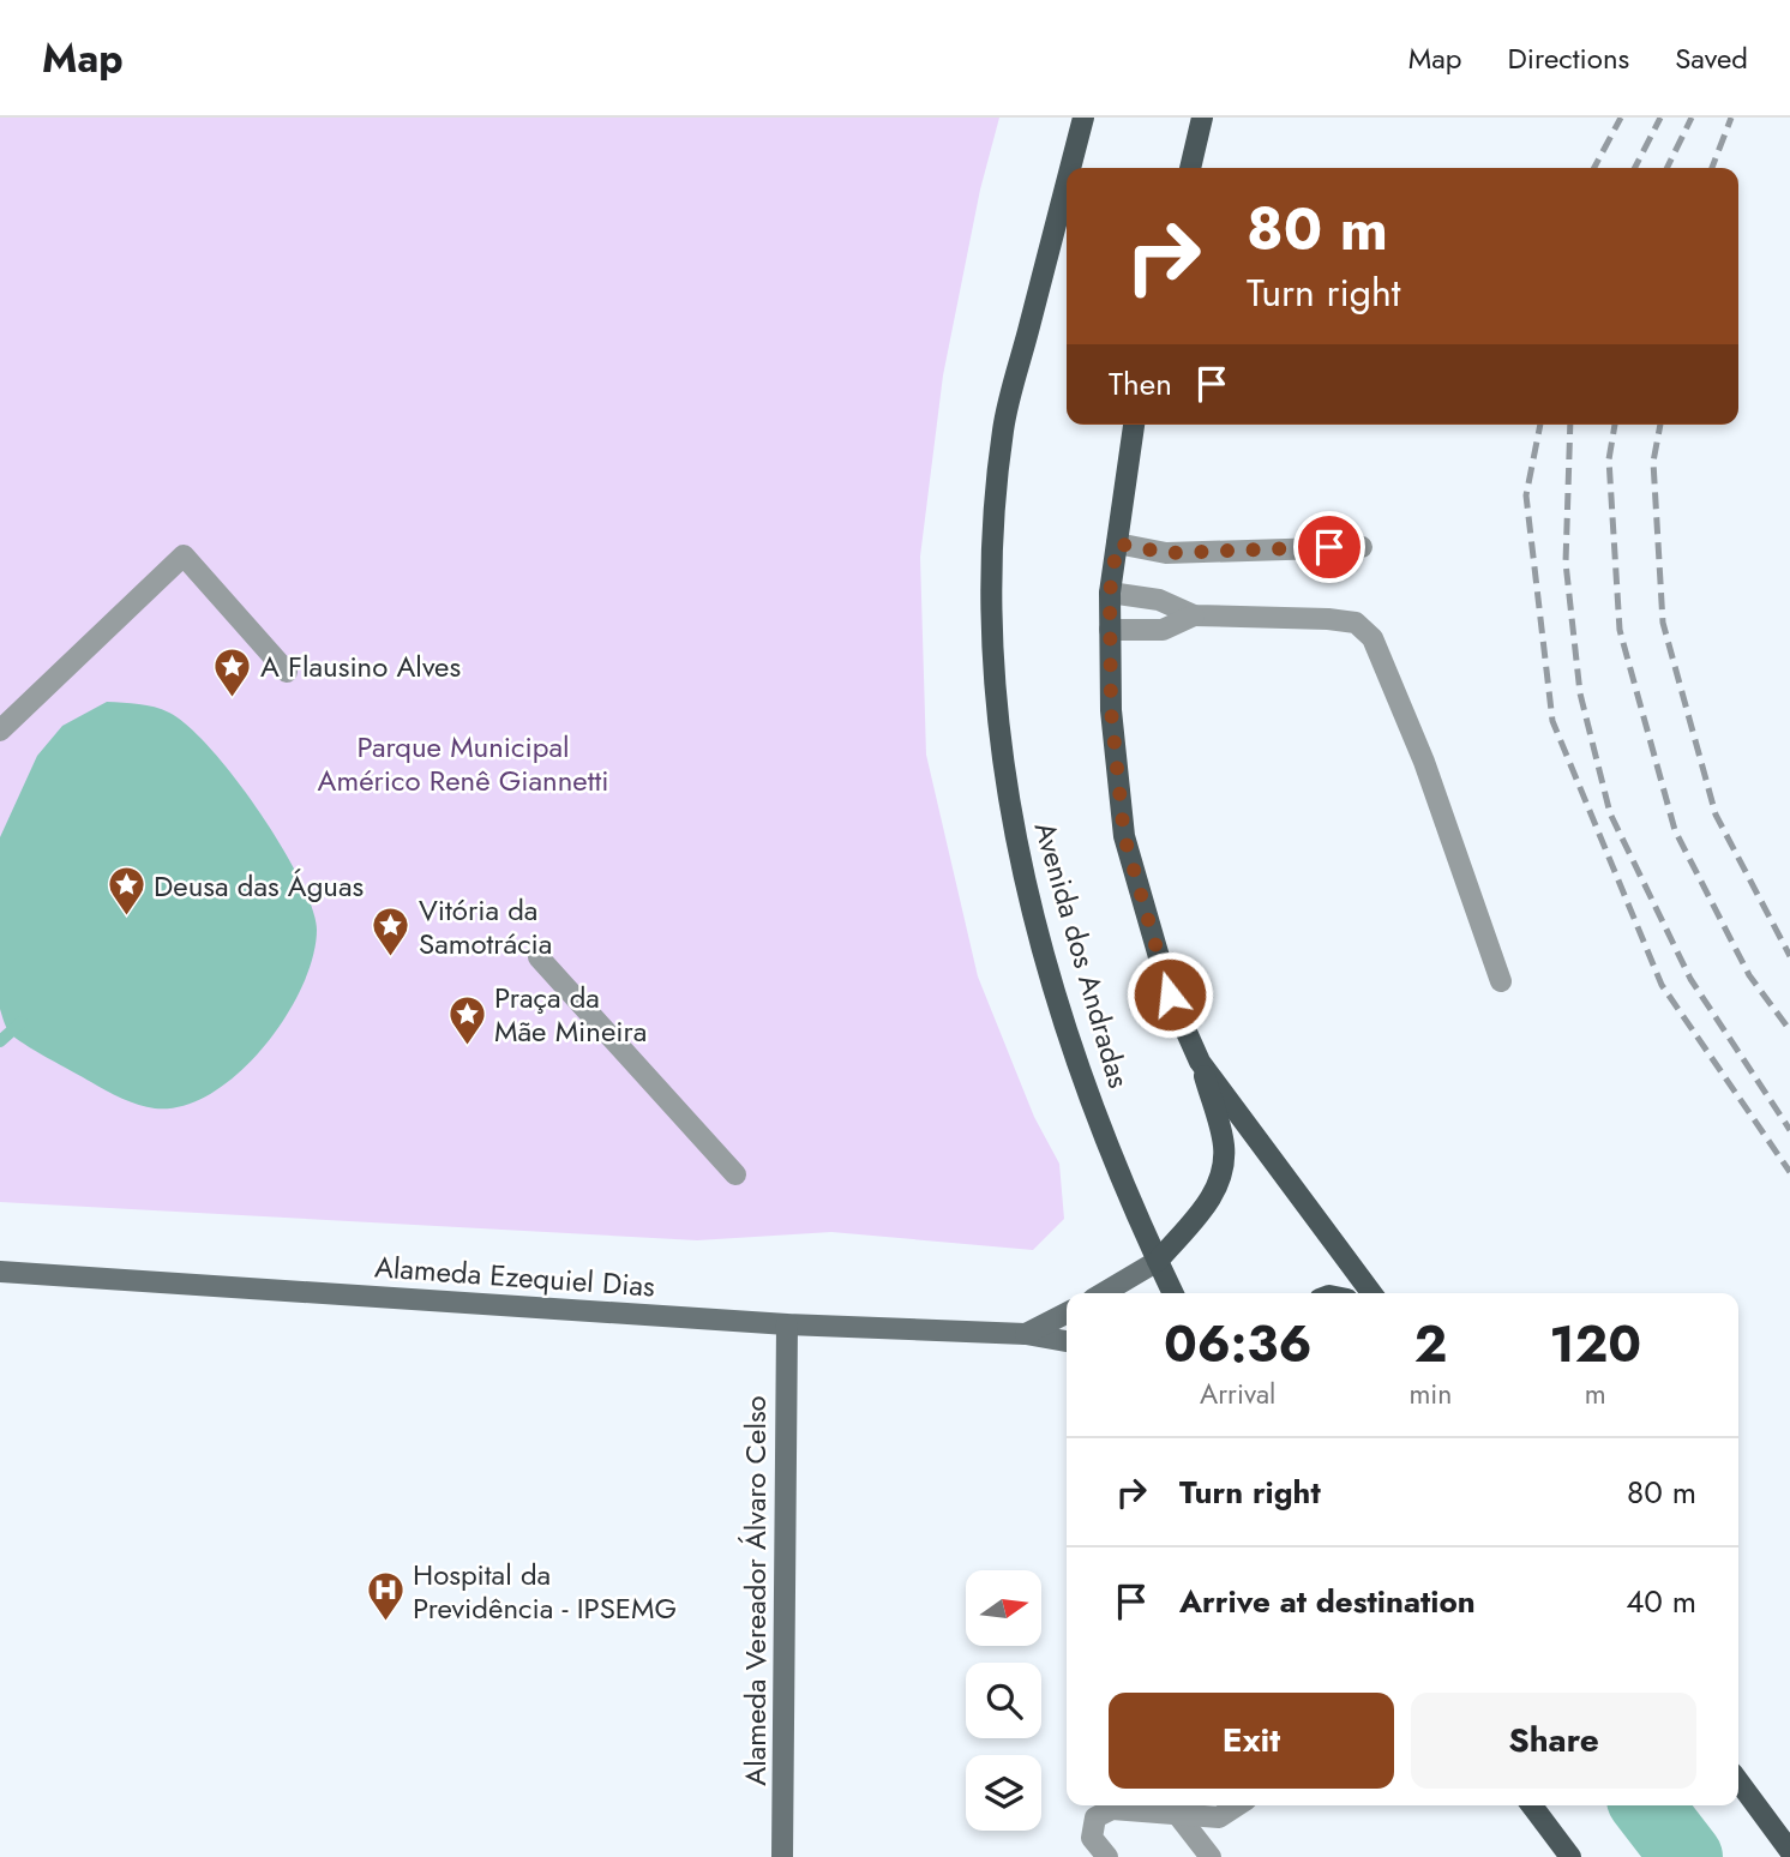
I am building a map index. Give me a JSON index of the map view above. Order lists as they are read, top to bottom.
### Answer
{
  "streets": {
    "main road": ["Avenida dos Andradas"],
    "street": ["Alameda Ezequiel Dias", "Alameda Vereador Álvaro Celso"]
  },
  "crossings": [
    ["Alameda Ezequiel Dias", "Alameda Vereador Álvaro Celso"]
  ],
  "parks": ["Parque Municipal Américo Renê Giannetti"],
  "places": {
    "place": [
      "A Flausino Alves",
      "Deusa das Águas",
      "Vitória da Samotrácia",
      "Praça da Mãe Mineira"
    ],
    "hospital": ["Hospital da Previdência - IPSEMG"]
  },
  "north": "right",
  "page": {
    "header": "Map",
    "nav": ["Map", "Directions", "Saved"],
    "turn": ["80 m", "Turn right"],
    "then": "Then",
    "eta": [
      "06:36",
      "Arrival",
      "2",
      "min",
      "120",
      "m"
    ],
    "list": [
      {
        "name": "Turn right",
        "value": "80 m"
      },
      {
        "name": "Arrive at destination",
        "value": "40 m"
      }
    ],
    "buttons": ["Exit", "Share"]
  }
}
